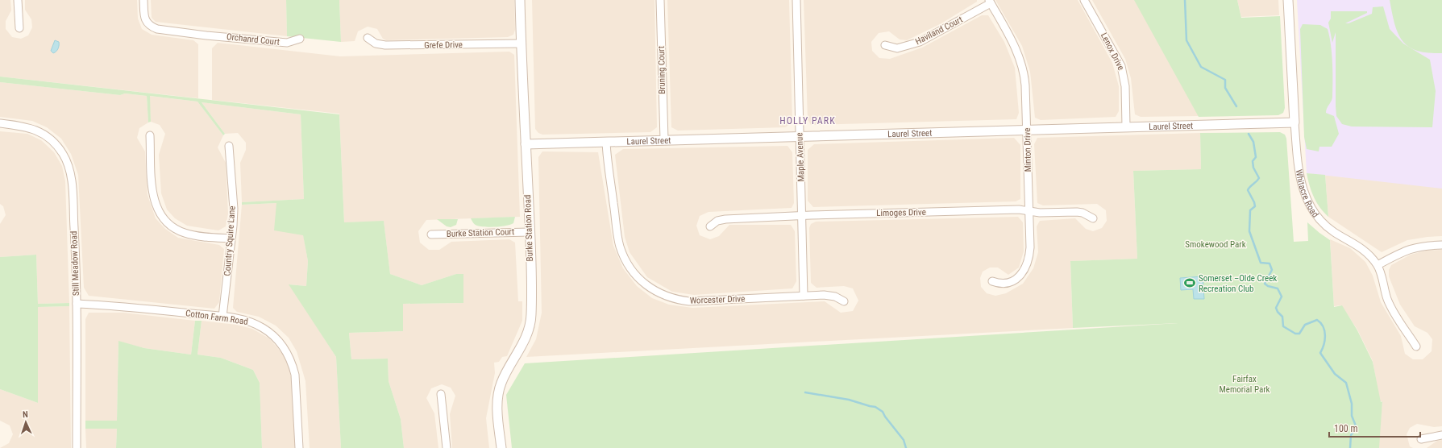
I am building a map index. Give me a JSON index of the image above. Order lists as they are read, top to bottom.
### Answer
{
  "streets": {
    "street": [
      "Haviland Court",
      "Orchanrd Court",
      "Grefe Drive",
      "Lenox Drive",
      "Bruning Court",
      "Laurel Street",
      "Minton Drive",
      "Maple Avenue",
      "Whitacre Road",
      "Limoges Drive",
      "Burke Station Road",
      "Burke Station Court",
      "Country Squire Lane",
      "Still Meadow Road",
      "Worcester Drive",
      "Cotton Farm Road"
    ]
  },
  "crossings": [
    ["Haviland Court", "Minton Drive"],
    ["Grefe Drive", "Burke Station Road"],
    ["Lenox Drive", "Laurel Street"],
    ["Bruning Court", "Laurel Street"],
    ["Laurel Street", "Minton Drive"],
    ["Laurel Street", "Maple Avenue"],
    ["Laurel Street", "Whitacre Road"],
    ["Laurel Street", "Burke Station Road"],
    ["Laurel Street", "Worcester Drive"],
    ["Minton Drive", "Limoges Drive"],
    ["Maple Avenue", "Limoges Drive"],
    ["Maple Avenue", "Worcester Drive"],
    ["Burke Station Road", "Burke Station Court"],
    ["Country Squire Lane", "Cotton Farm Road"],
    ["Still Meadow Road", "Cotton Farm Road"]
  ],
  "districts": ["HOLLY PARK"],
  "parks": ["Smokewood Park", "Fairfax Memorial Park"],
  "places": {
    "sports": ["Somerset –Olde Creek Recreation Club"]
  },
  "scale_bar": "100 m",
  "north": "top"
}
